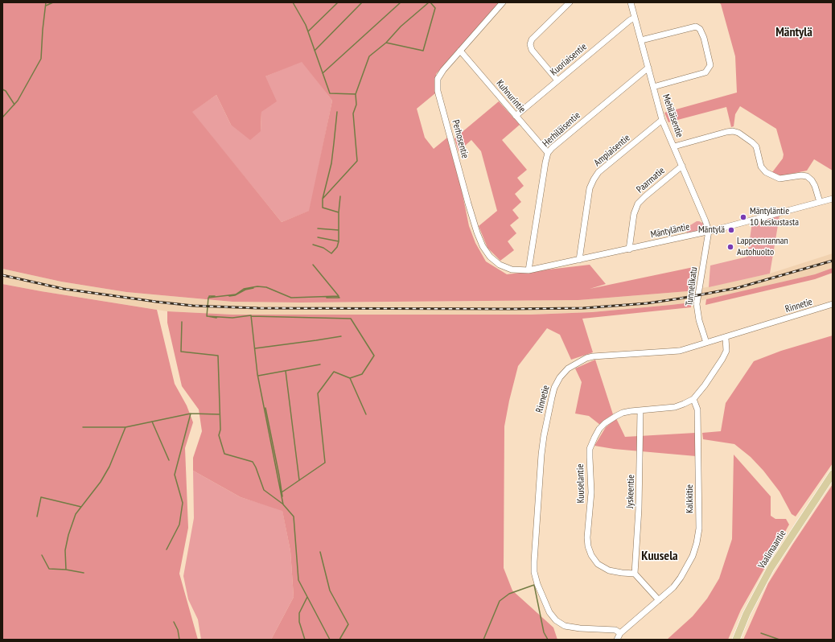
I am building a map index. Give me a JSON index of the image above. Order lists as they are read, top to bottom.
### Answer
{
  "streets": {
    "main road": ["Vaalimaantie"],
    "street": [
      "Kuoriaisentie",
      "Kuhnurintie",
      "Mehiläisentie",
      "Herhiläisentie",
      "Perhosentie",
      "Ampiaisentie",
      "Paarmatie",
      "Mäntyläntie",
      "Tunnelikatu",
      "Rinnetie",
      "Kuuselantie",
      "Jyskeentie",
      "Kalkkitie"
    ]
  },
  "crossings": [
    ["Kuoriaisentie", "Kuhnurintie"],
    ["Kuoriaisentie", "Mehiläisentie"],
    ["Kuhnurintie", "Herhiläisentie"],
    ["Kuhnurintie", "Perhosentie"],
    ["Mehiläisentie", "Herhiläisentie"],
    ["Mehiläisentie", "Ampiaisentie"],
    ["Mehiläisentie", "Paarmatie"],
    ["Mehiläisentie", "Mäntyläntie"],
    ["Mehiläisentie", "Tunnelikatu"],
    ["Herhiläisentie", "Perhosentie"],
    ["Herhiläisentie", "Mäntyläntie"],
    ["Perhosentie", "Mäntyläntie"],
    ["Ampiaisentie", "Mäntyläntie"],
    ["Paarmatie", "Mäntyläntie"],
    ["Mäntyläntie", "Tunnelikatu"],
    ["Tunnelikatu", "Rinnetie"],
    ["Rinnetie", "Kalkkitie"],
    ["Kuuselantie", "Jyskeentie"],
    ["Kuuselantie", "Kalkkitie"]
  ],
  "districts": ["Mäntylä", "Kuusela"],
  "places": ["Mäntyläntie 10 keskustasta", "Mäntylä", "Lappeenrannan Autohuolto"]
}
